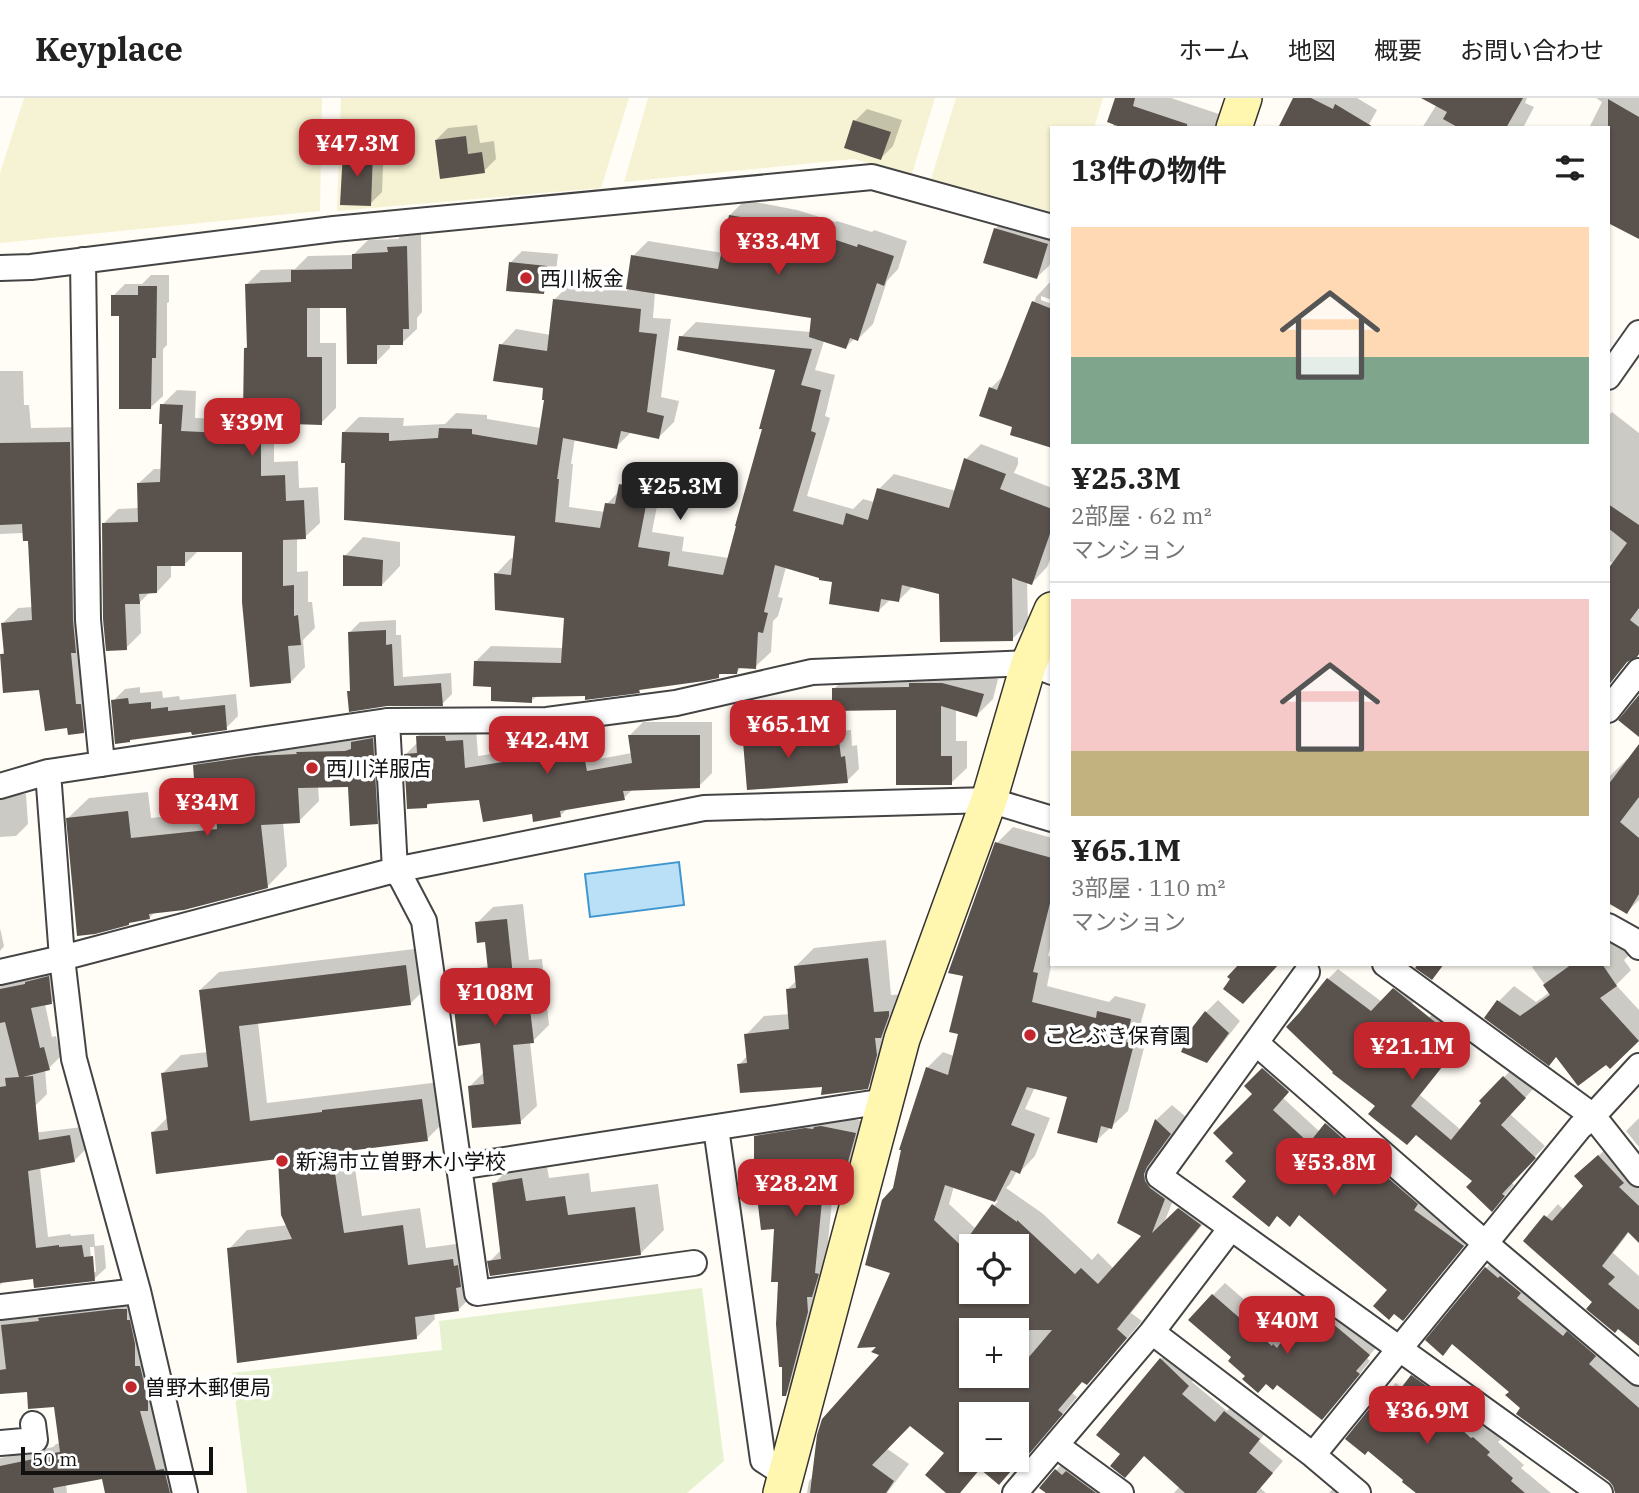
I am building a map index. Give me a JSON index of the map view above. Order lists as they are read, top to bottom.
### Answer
{
  "places": [
    "西川板金",
    "西川洋服店",
    "ことぶき保育園",
    "新潟市立曽野木小学校",
    "曽野木郵便局"
  ],
  "scale_bar": "50 m",
  "page": {
    "header": "Keyplace",
    "nav": [
      "ホーム",
      "地図",
      "概要",
      "お問い合わせ"
    ],
    "price": [
      "¥47.3M",
      "¥33.4M",
      "¥39M",
      "¥25.3M",
      "¥65.1M",
      "¥42.4M",
      "¥34M",
      "¥108M",
      "¥21.1M",
      "¥53.8M",
      "¥28.2M",
      "¥40M",
      "¥36.9M"
    ],
    "heading": "13件の物件",
    "list": [
      {
        "name": "¥25.3M",
        "note": "2部屋 · 62 m² · マンション"
      },
      {
        "name": "¥65.1M",
        "note": "3部屋 · 110 m² · マンション"
      }
    ],
    "map_buttons": ["+", "−"],
    "scale": "50 m"
  }
}
